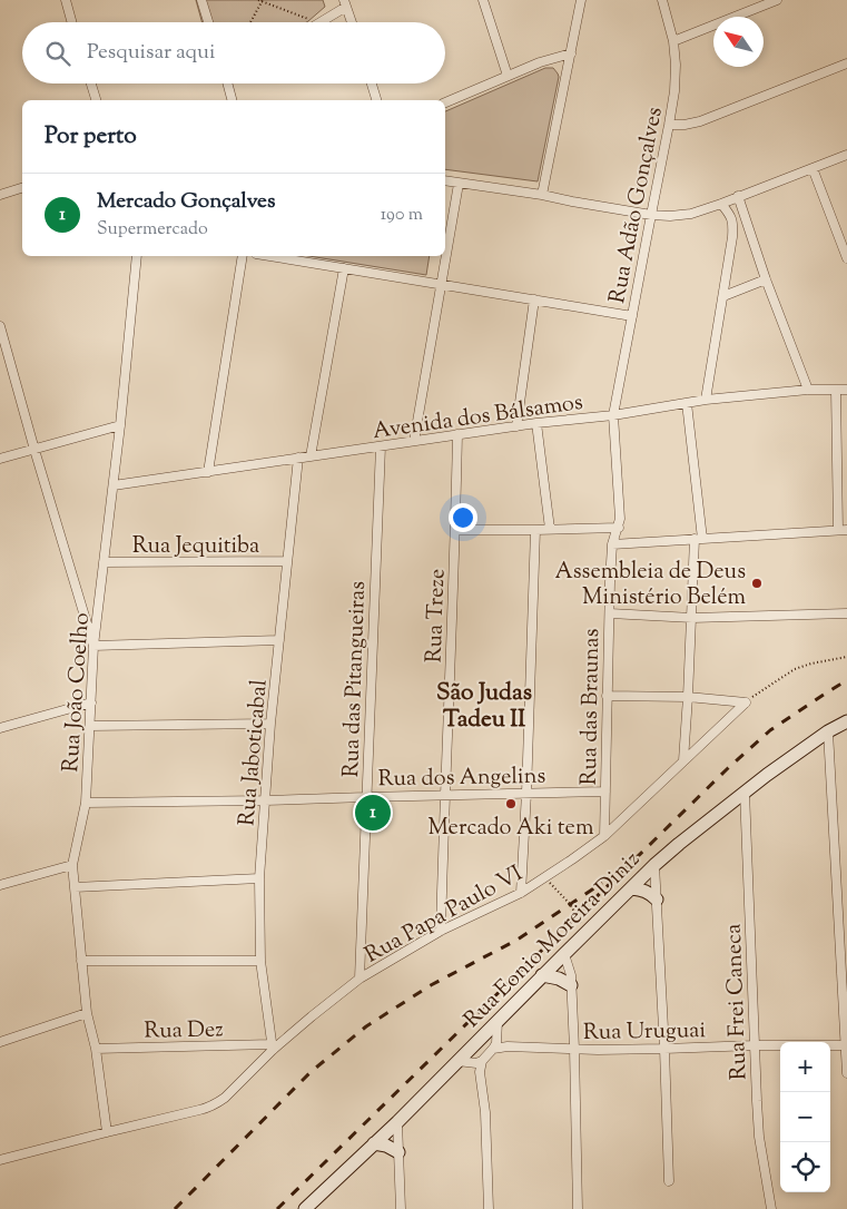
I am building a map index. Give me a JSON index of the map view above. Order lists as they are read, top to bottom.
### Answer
{
  "streets": {
    "main road": ["Rua Eonio Moreira Diniz"],
    "street": [
      "Rua Adão Gonçalves",
      "Avenida dos Bálsamos",
      "Rua Jequitiba",
      "Rua Treze",
      "Rua das Pitangueiras",
      "Rua João Coelho",
      "Rua das Braunas",
      "Rua Jaboticabal",
      "Rua dos Angelins",
      "Rua Papa Paulo VI",
      "Rua Frei Caneca",
      "Rua Dez",
      "Rua Uruguai"
    ]
  },
  "crossings": [
    ["Rua Adão Gonçalves", "Avenida dos Bálsamos"],
    ["Rua Adão Gonçalves", "Rua das Braunas"],
    ["Avenida dos Bálsamos", "Rua Treze"],
    ["Avenida dos Bálsamos", "Rua das Pitangueiras"],
    ["Avenida dos Bálsamos", "Rua João Coelho"],
    ["Avenida dos Bálsamos", "Rua das Braunas"],
    ["Avenida dos Bálsamos", "Rua Jaboticabal"],
    ["Rua Jequitiba", "Rua João Coelho"],
    ["Rua Jequitiba", "Rua Jaboticabal"],
    ["Rua Treze", "Rua dos Angelins"],
    ["Rua Treze", "Rua Papa Paulo VI"],
    ["Rua das Pitangueiras", "Rua dos Angelins"],
    ["Rua das Pitangueiras", "Rua Papa Paulo VI"],
    ["Rua João Coelho", "Rua dos Angelins"],
    ["Rua João Coelho", "Rua Papa Paulo VI"],
    ["Rua João Coelho", "Rua Dez"],
    ["Rua das Braunas", "Rua dos Angelins"],
    ["Rua das Braunas", "Rua Papa Paulo VI"],
    ["Rua Jaboticabal", "Rua dos Angelins"],
    ["Rua Jaboticabal", "Rua Papa Paulo VI"],
    ["Rua Jaboticabal", "Rua Dez"],
    ["Rua Papa Paulo VI", "Rua Dez"],
    ["Rua Eonio Moreira Diniz", "Rua Frei Caneca"],
    ["Rua Frei Caneca", "Rua Uruguai"]
  ],
  "districts": ["São Judas Tadeu II"],
  "places": ["Assembleia de Deus Ministério Belém", "Mercado Aki tem"],
  "north": "top left",
  "page": {
    "search": "Pesquisar aqui",
    "heading": "Por perto",
    "list": [
      {
        "mark": "1",
        "name": "Mercado Gonçalves",
        "note": "Supermercado",
        "value": "190 m"
      }
    ],
    "pins": "1",
    "map_buttons": ["+", "−"]
  }
}
